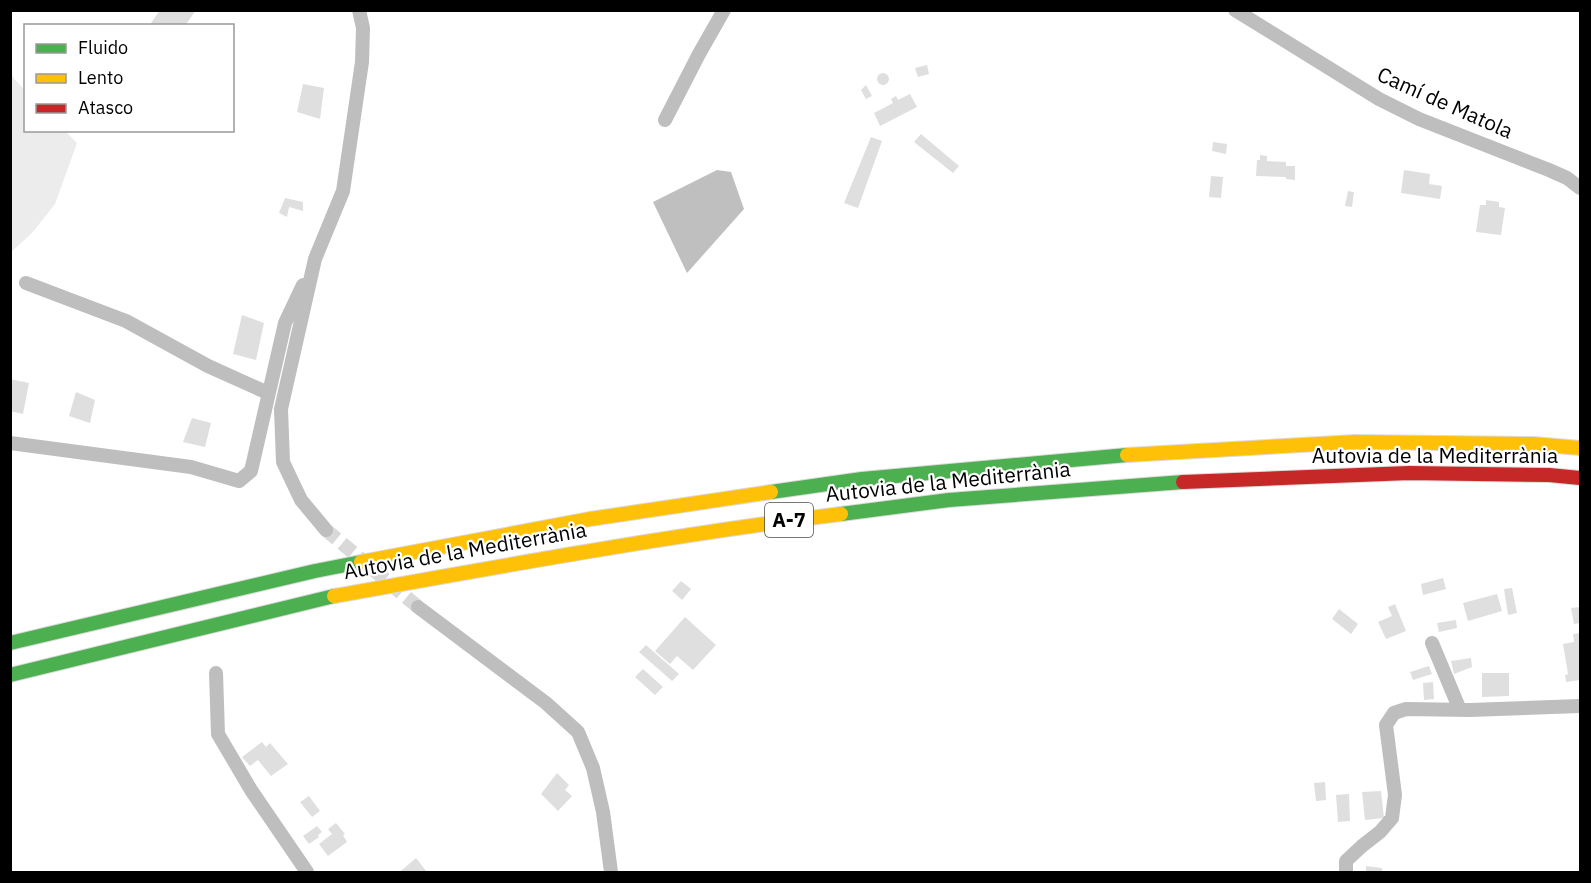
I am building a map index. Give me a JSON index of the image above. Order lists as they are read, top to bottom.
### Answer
{
  "streets": {
    "highway": ["Autovia de la Mediterrània", "A-7"],
    "street": ["Camí de Matola"]
  },
  "legend": ["Fluido", "Lento", "Atasco"]
}
